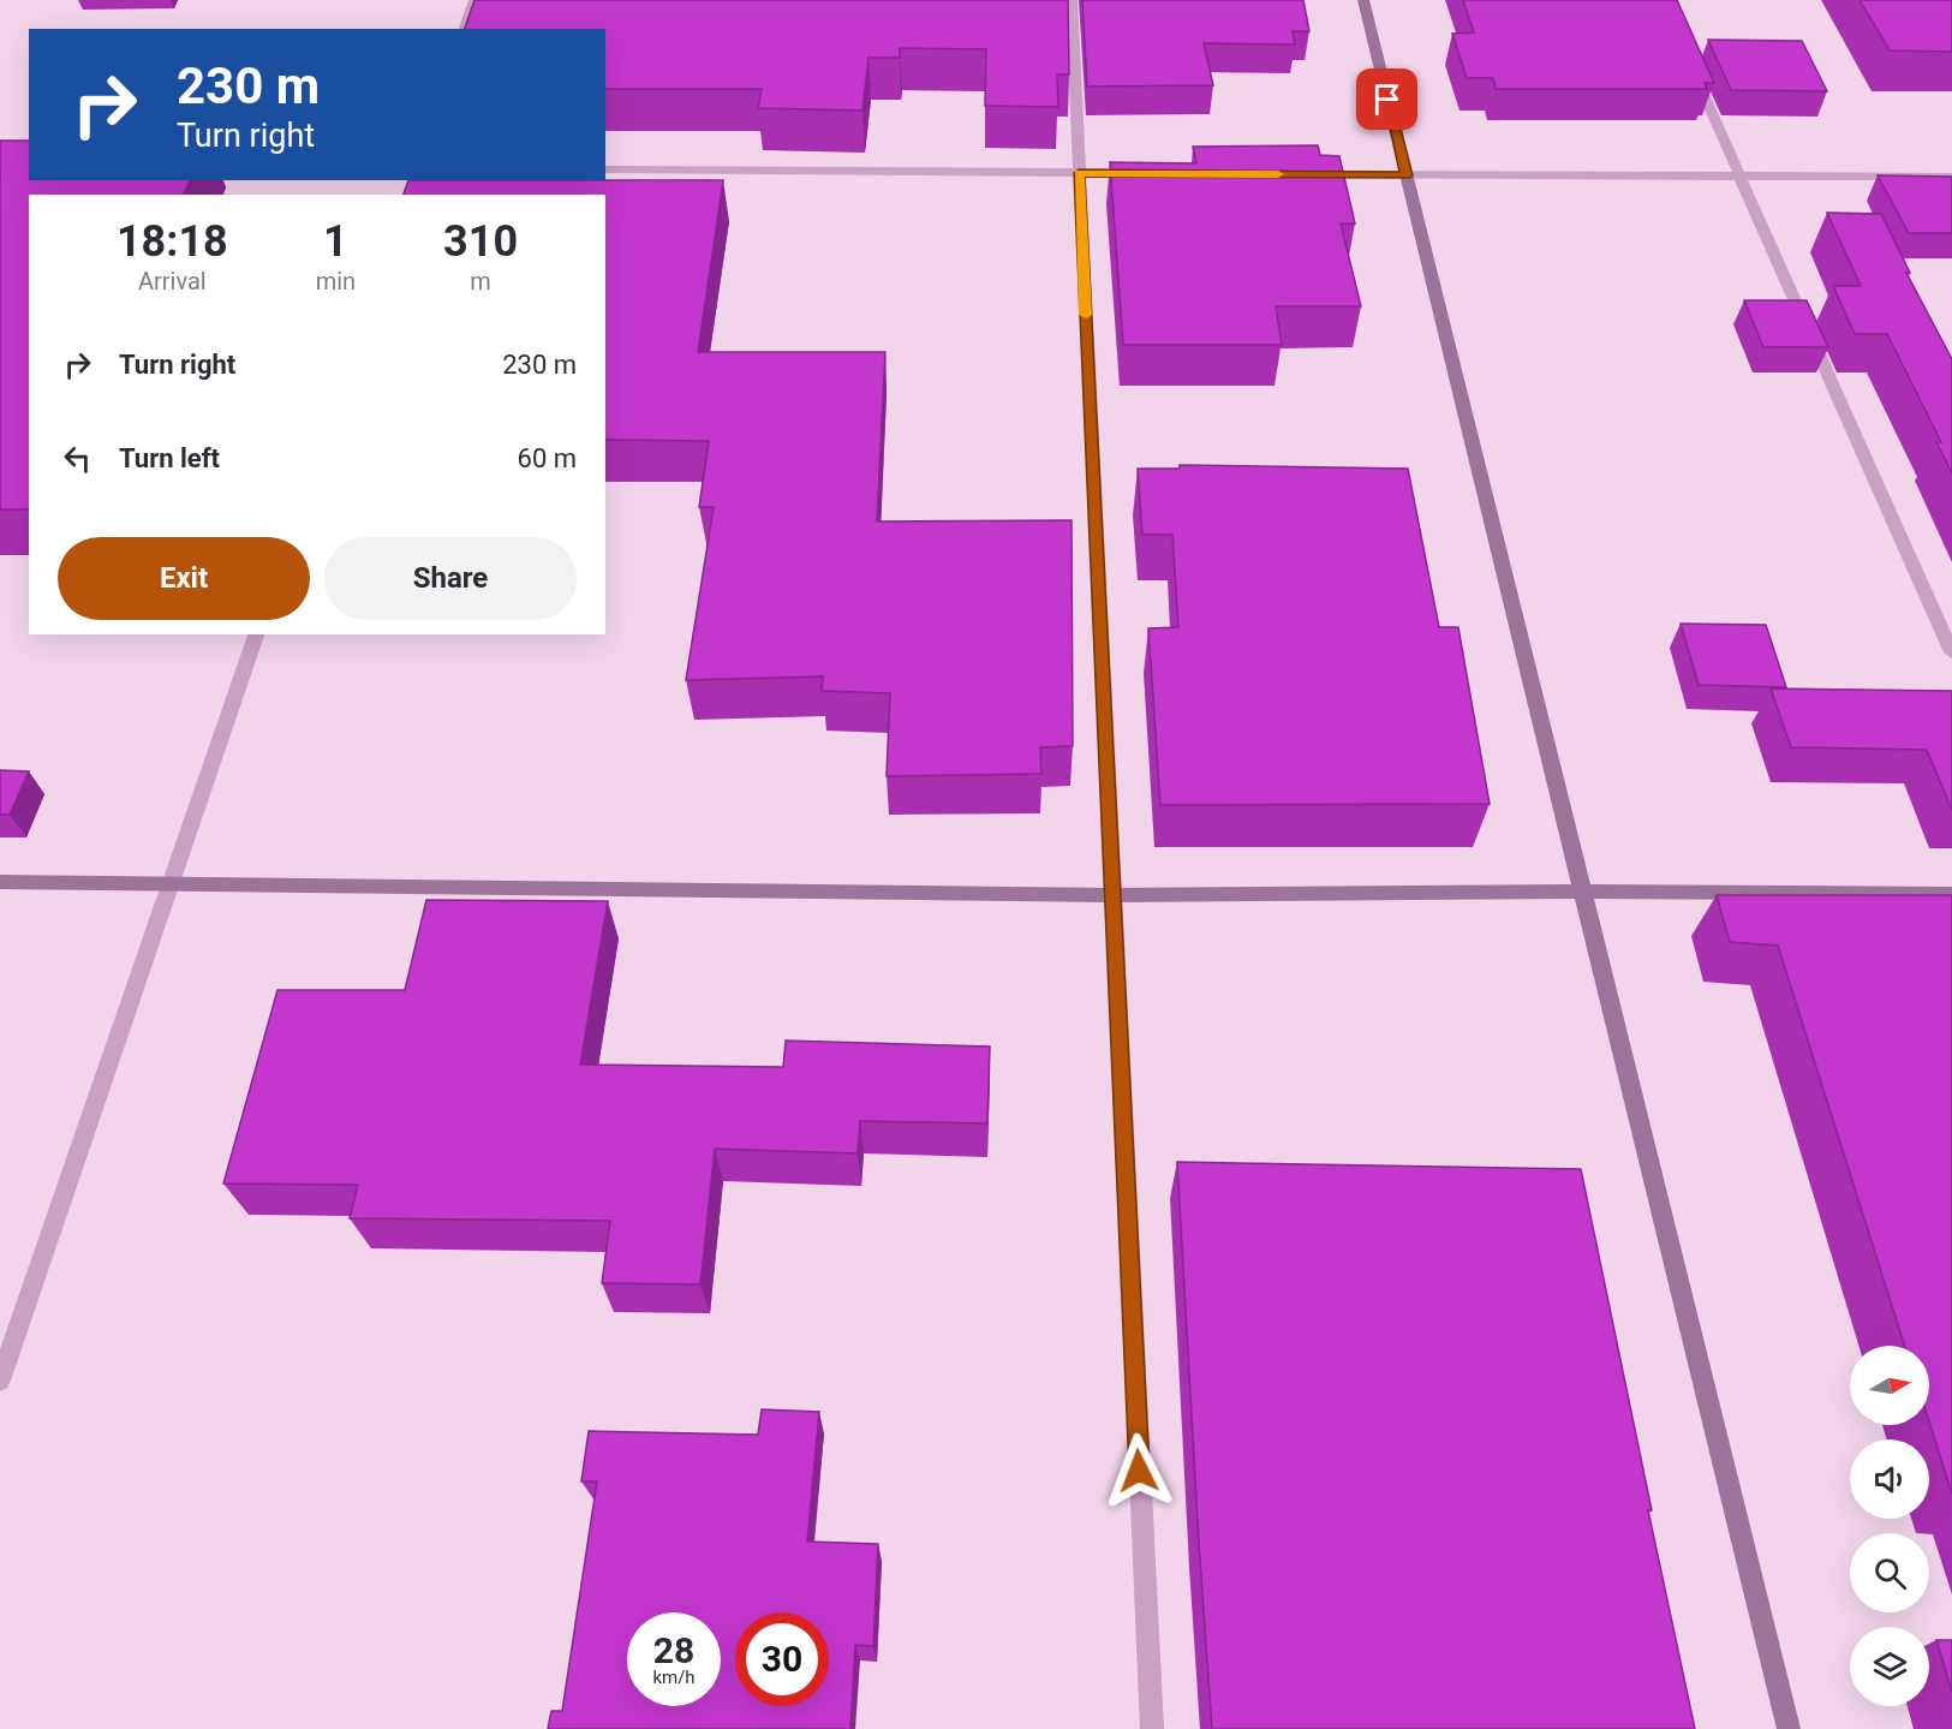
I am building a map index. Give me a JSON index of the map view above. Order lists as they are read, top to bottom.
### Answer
{
  "north": "right",
  "page": {
    "turn": ["230 m", "Turn right"],
    "eta": [
      "18:18",
      "Arrival",
      "1",
      "min",
      "310",
      "m"
    ],
    "list": [
      {
        "name": "Turn right",
        "value": "230 m"
      },
      {
        "name": "Turn left",
        "value": "60 m"
      }
    ],
    "buttons": ["Exit", "Share"],
    "speed": "28 km/h",
    "limit": "30"
  }
}
